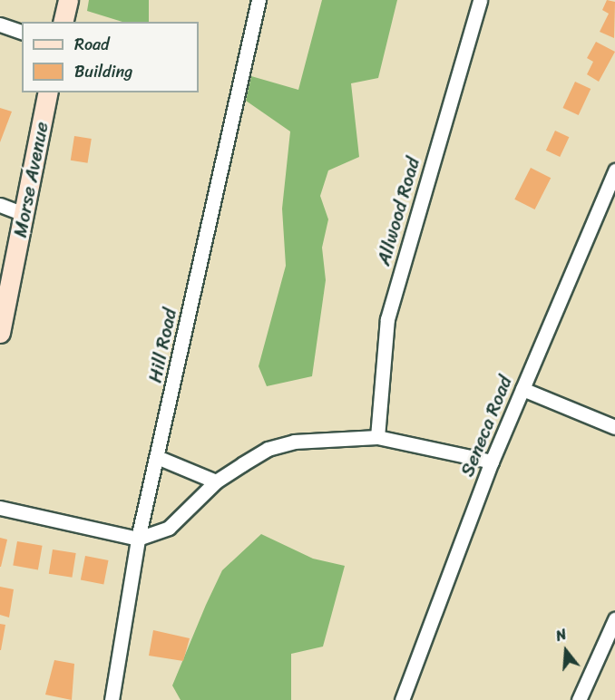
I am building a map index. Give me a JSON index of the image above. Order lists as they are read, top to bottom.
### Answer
{
  "streets": {
    "street": [
      "Morse Avenue",
      "Allwood Road",
      "Hill Road",
      "Seneca Road"
    ]
  },
  "legend": ["Road", "Building"],
  "north": "top"
}
